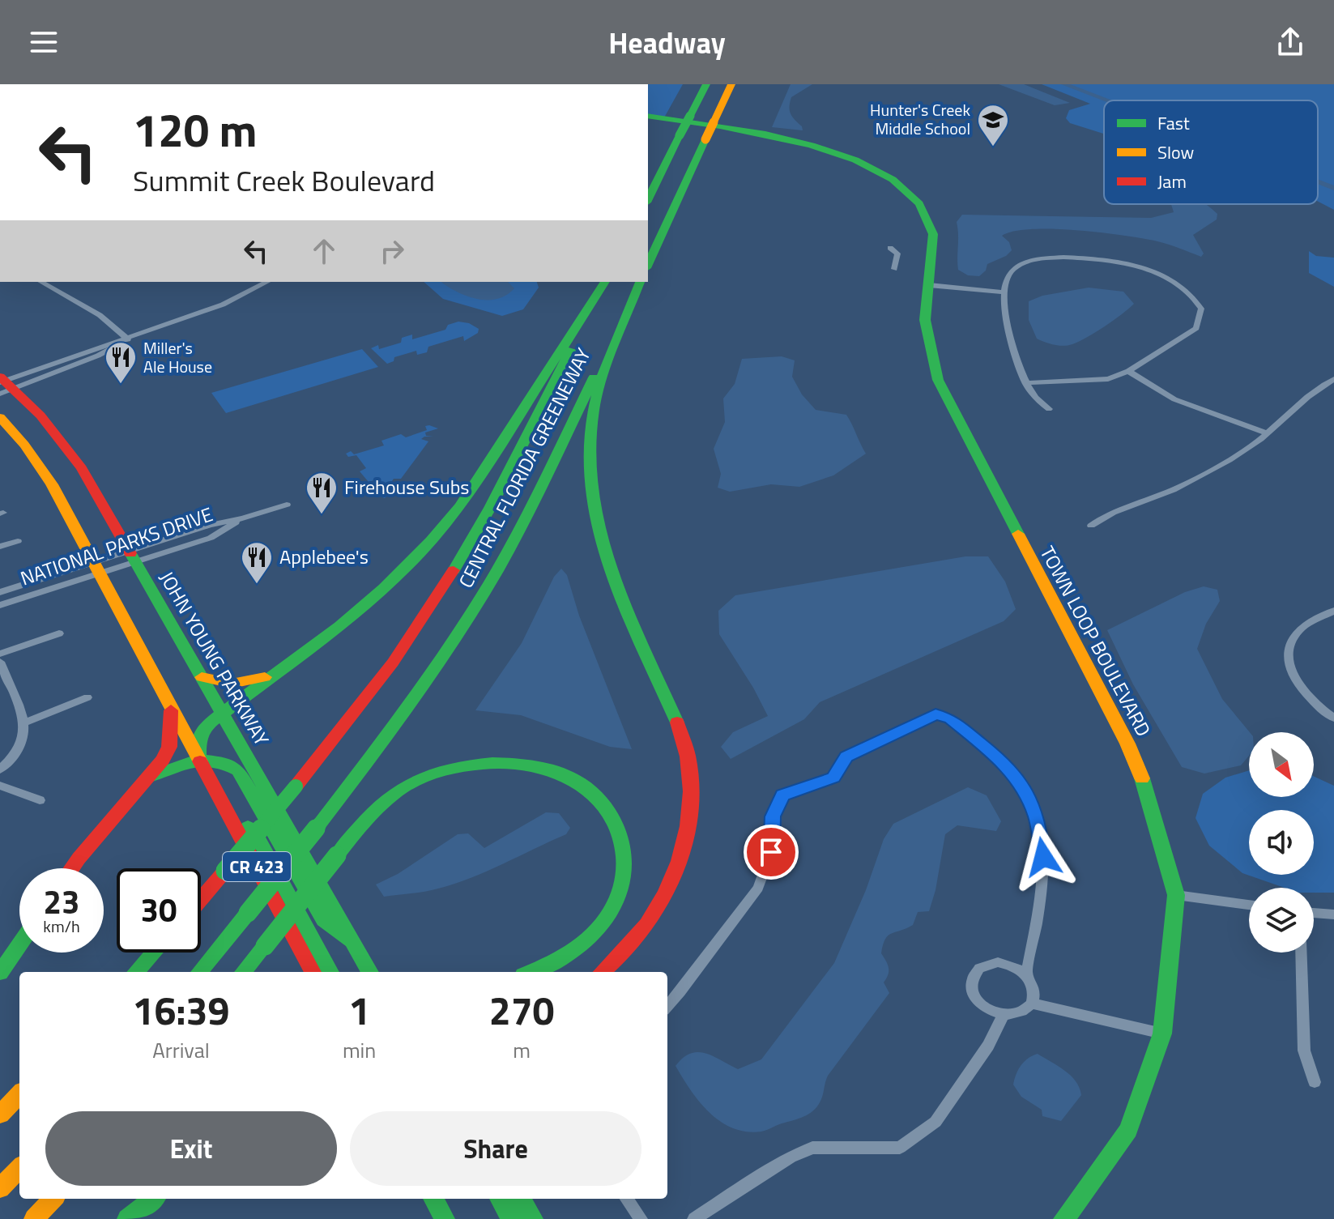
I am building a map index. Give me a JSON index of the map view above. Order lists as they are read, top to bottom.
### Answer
{
  "streets": {
    "main road": [
      "CENTRAL FLORIDA GREENEWAY",
      "TOWN LOOP BOULEVARD",
      "JOHN YOUNG PARKWAY",
      "CR 423"
    ],
    "street": ["NATIONAL PARKS DRIVE"]
  },
  "crossings": [
    ["NATIONAL PARKS DRIVE", "JOHN YOUNG PARKWAY"],
    ["NATIONAL PARKS DRIVE", "CR 423"]
  ],
  "places": {
    "school or university": ["Hunter's Creek Middle School"],
    "restaurant": ["Miller's Ale House", "Firehouse Subs", "Applebee's"]
  },
  "legend": ["Fast", "Slow", "Jam"],
  "north": "bottom right",
  "page": {
    "header": "Headway",
    "turn": ["120 m", "Summit Creek Boulevard"],
    "speed": "23 km/h",
    "limit": "30",
    "eta": [
      "16:39",
      "Arrival",
      "1",
      "min",
      "270",
      "m"
    ],
    "buttons": ["Exit", "Share"]
  }
}
